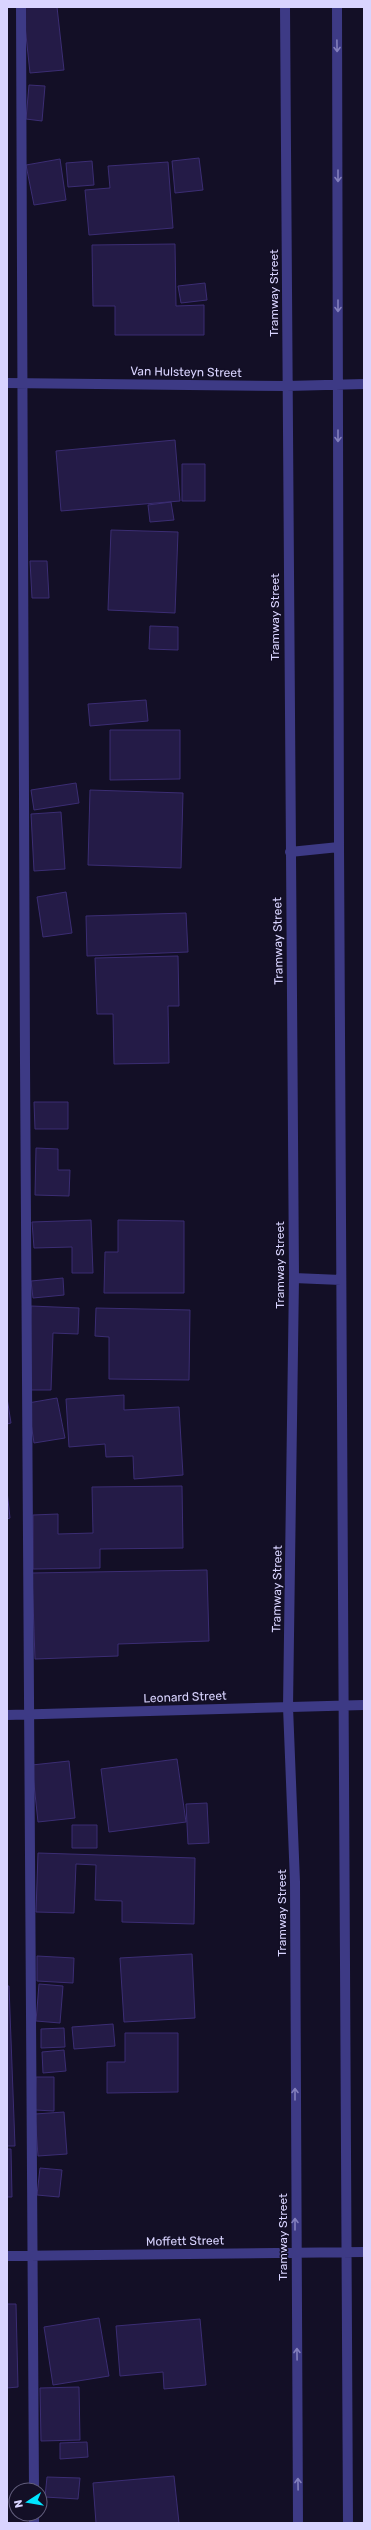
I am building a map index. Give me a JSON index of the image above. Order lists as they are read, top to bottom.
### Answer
{
  "streets": {
    "street": [
      "Tramway Street",
      "Van Hulsteyn Street",
      "Leonard Street",
      "Moffett Street"
    ]
  },
  "crossings": [
    ["Tramway Street", "Van Hulsteyn Street"],
    ["Tramway Street", "Leonard Street"],
    ["Tramway Street", "Moffett Street"]
  ],
  "north": "left"
}
